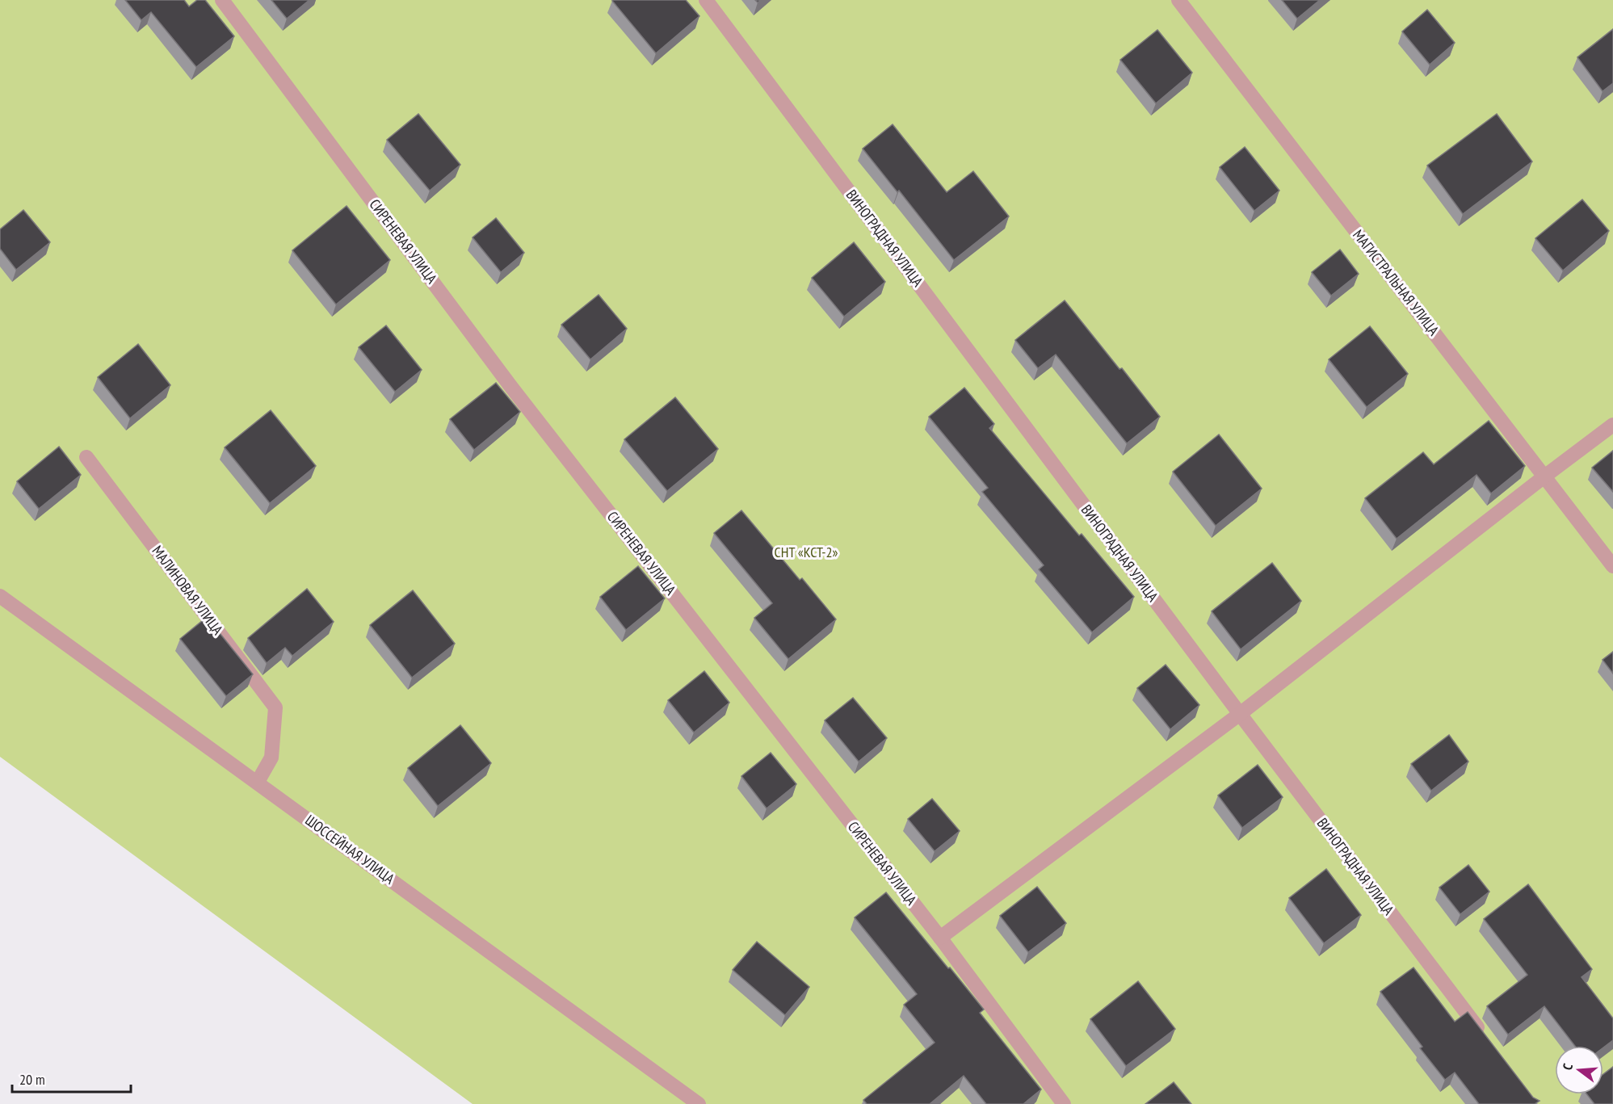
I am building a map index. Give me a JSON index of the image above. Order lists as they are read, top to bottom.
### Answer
{
  "streets": {
    "street": [
      "ВИНОГРАДНАЯ УЛИЦА",
      "СИРЕНЕВАЯ УЛИЦА",
      "МАГИСТРАЛЬНАЯ УЛИЦА",
      "МАЛИНОВАЯ УЛИЦА",
      "ШОССЕЙНАЯ УЛИЦА"
    ]
  },
  "crossings": [
    ["МАЛИНОВАЯ УЛИЦА", "ШОССЕЙНАЯ УЛИЦА"]
  ],
  "parks": ["СНТ «КСТ-2»"],
  "scale_bar": "20 m",
  "north": "left"
}
